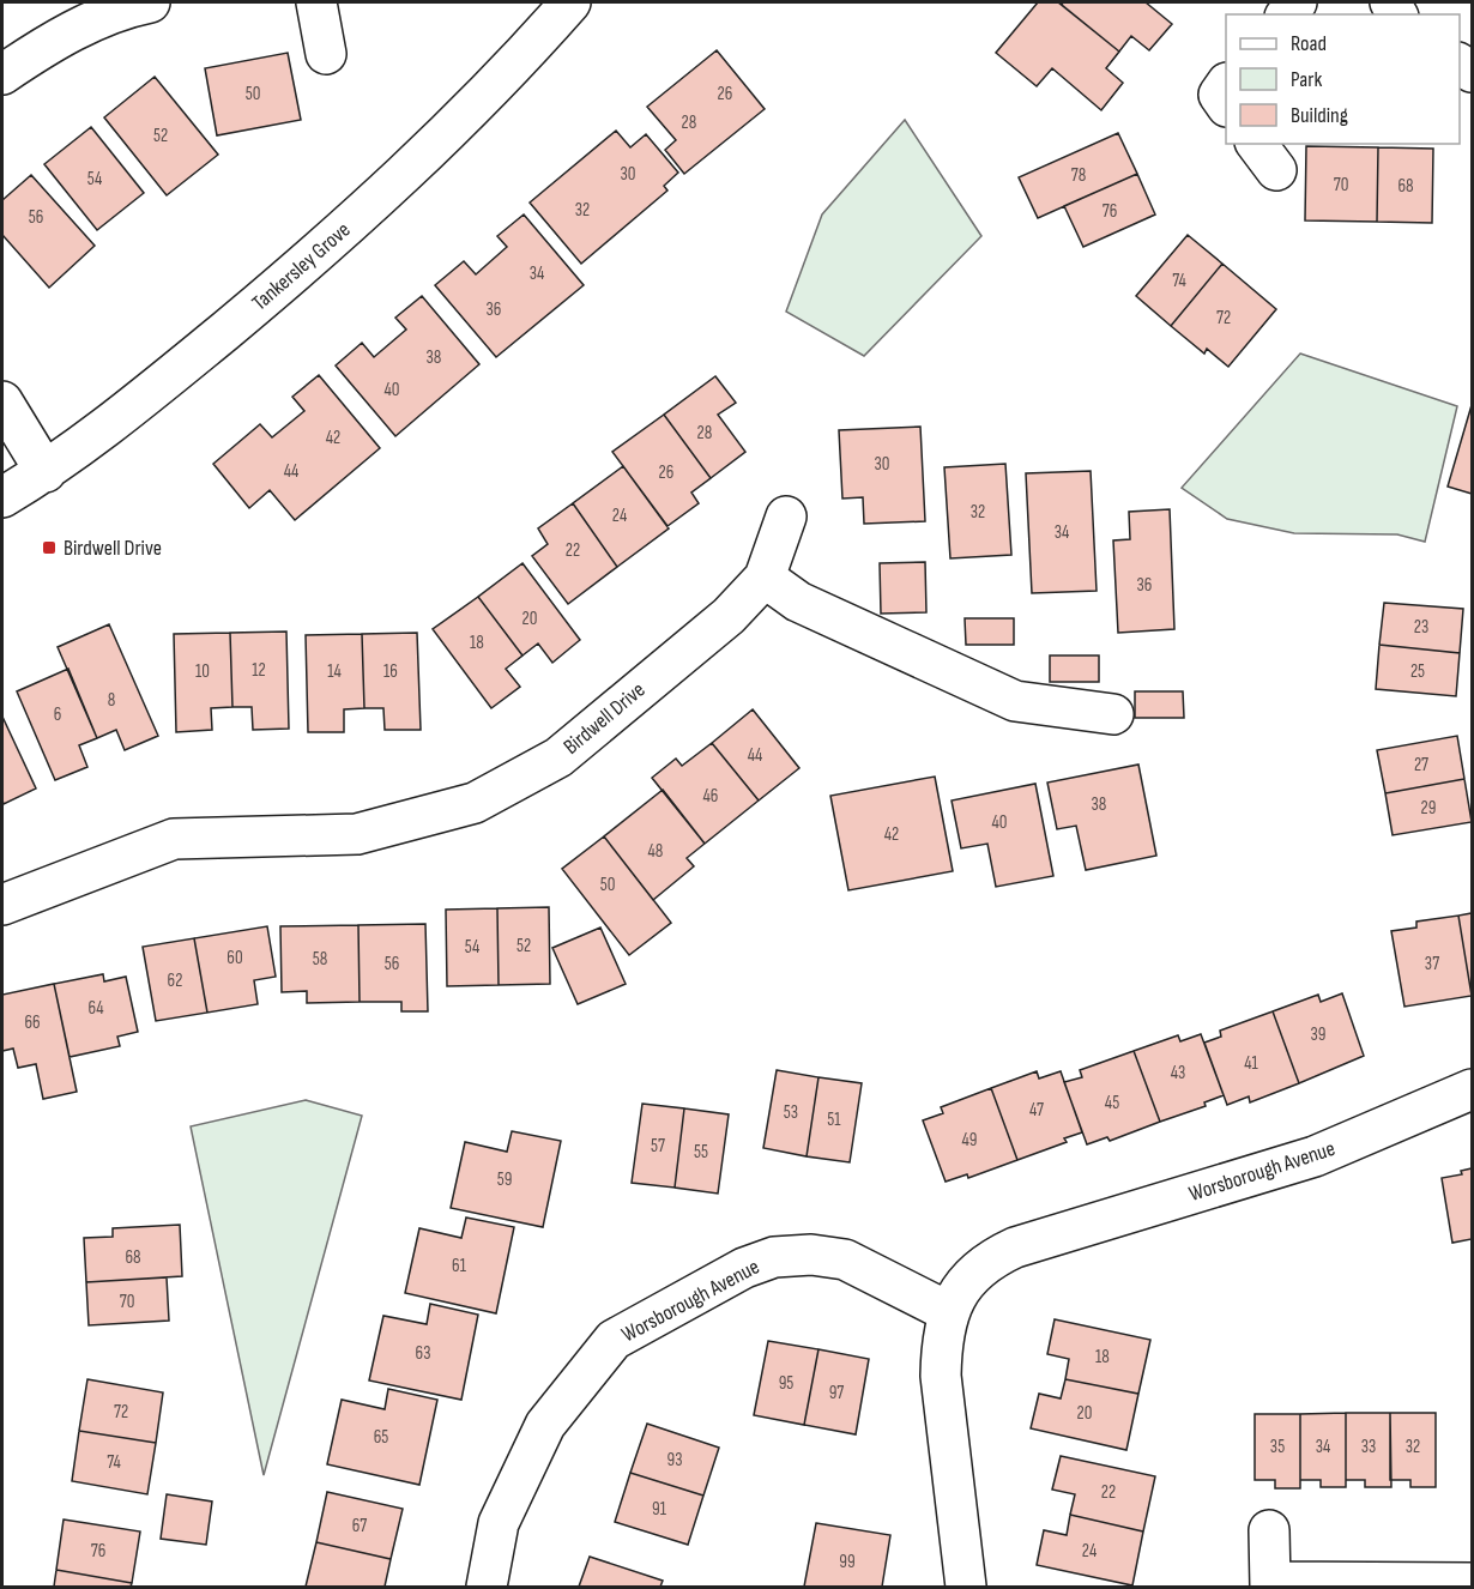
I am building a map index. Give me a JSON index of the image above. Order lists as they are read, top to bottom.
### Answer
{
  "streets": {
    "street": ["Tankersley Grove", "Birdwell Drive", "Worsborough Avenue"]
  },
  "places": {
    "transit": ["Birdwell Drive"]
  },
  "house_numbers": [
    "50",
    "26",
    "28",
    "52",
    "30",
    "78",
    "54",
    "70",
    "68",
    "32",
    "76",
    "56",
    "34",
    "74",
    "36",
    "72",
    "38",
    "40",
    "28",
    "42",
    "30",
    "44",
    "26",
    "32",
    "24",
    "34",
    "22",
    "36",
    "20",
    "23",
    "18",
    "12",
    "10",
    "14",
    "16",
    "25",
    "8",
    "6",
    "44",
    "27",
    "46",
    "38",
    "29",
    "40",
    "42",
    "48",
    "50",
    "52",
    "54",
    "60",
    "58",
    "56",
    "37",
    "62",
    "64",
    "66",
    "39",
    "41",
    "43",
    "45",
    "47",
    "53",
    "51",
    "49",
    "57",
    "55",
    "59",
    "68",
    "61",
    "70",
    "63",
    "18",
    "95",
    "97",
    "72",
    "20",
    "65",
    "35",
    "34",
    "33",
    "32",
    "93",
    "74",
    "22",
    "91",
    "67",
    "76",
    "24",
    "99"
  ],
  "legend": ["Road", "Park", "Building"]
}
